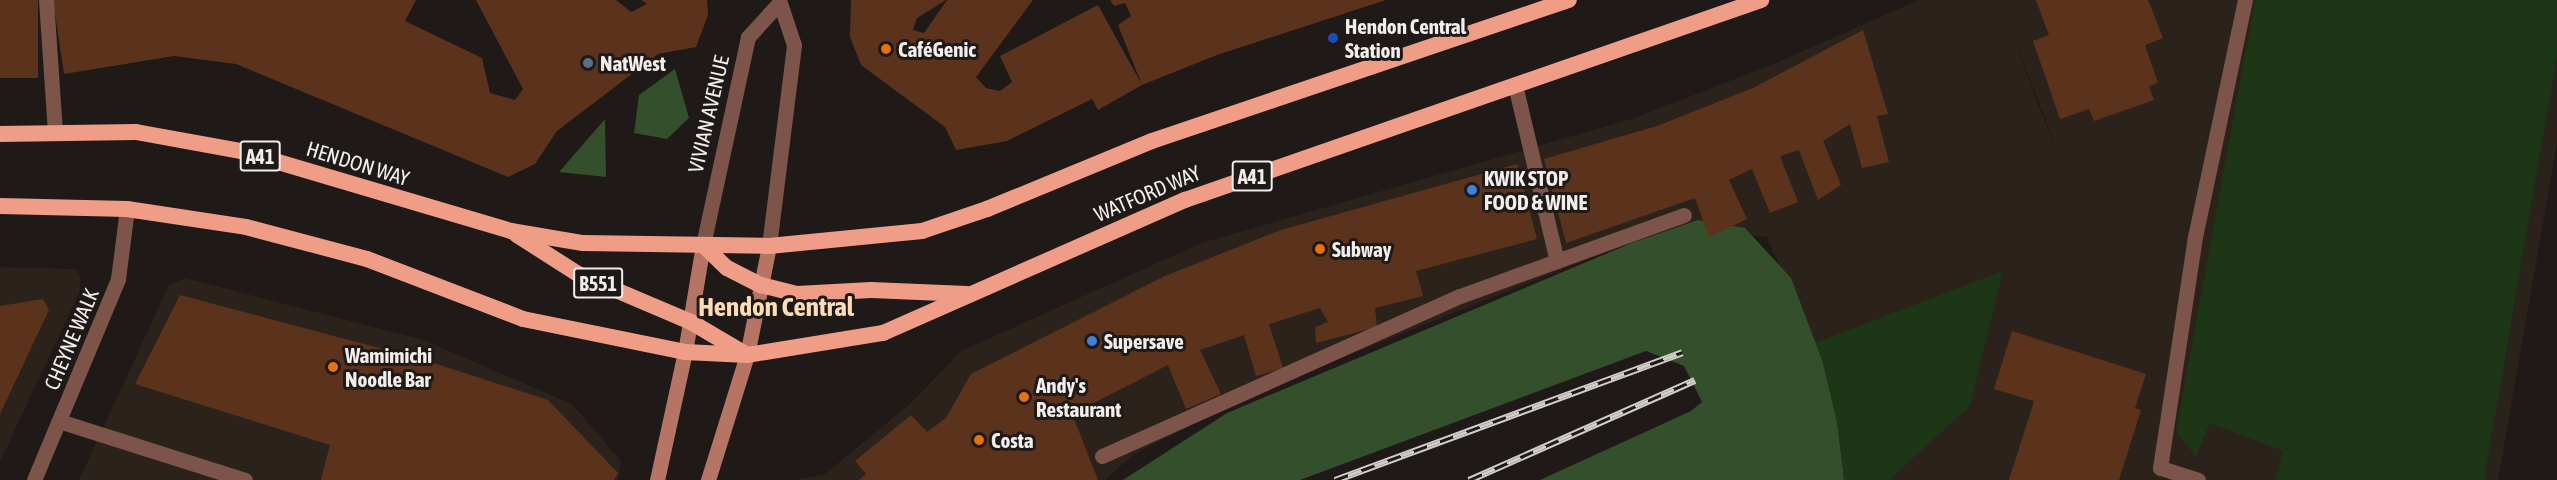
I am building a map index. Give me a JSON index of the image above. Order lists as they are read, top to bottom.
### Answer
{
  "streets": {
    "highway": [
      "A41",
      "HENDON WAY",
      "WATFORD WAY",
      "B551"
    ],
    "street": ["VIVIAN AVENUE", "CHEYNE WALK"]
  },
  "crossings": [
    ["VIVIAN AVENUE", "HENDON WAY"],
    ["VIVIAN AVENUE", "WATFORD WAY"],
    ["A41", "WATFORD WAY"],
    ["A41", "CHEYNE WALK"],
    ["HENDON WAY", "WATFORD WAY"],
    ["HENDON WAY", "B551"],
    ["WATFORD WAY", "B551"]
  ],
  "districts": ["Hendon Central"],
  "places": [
    "Hendon Central Station",
    "CaféGenic",
    "NatWest",
    "KWIK STOP FOOD & WINE",
    "Subway",
    "Supersave",
    "Wamimichi Noodle Bar",
    "Andy's Restaurant",
    "Costa"
  ]
}
